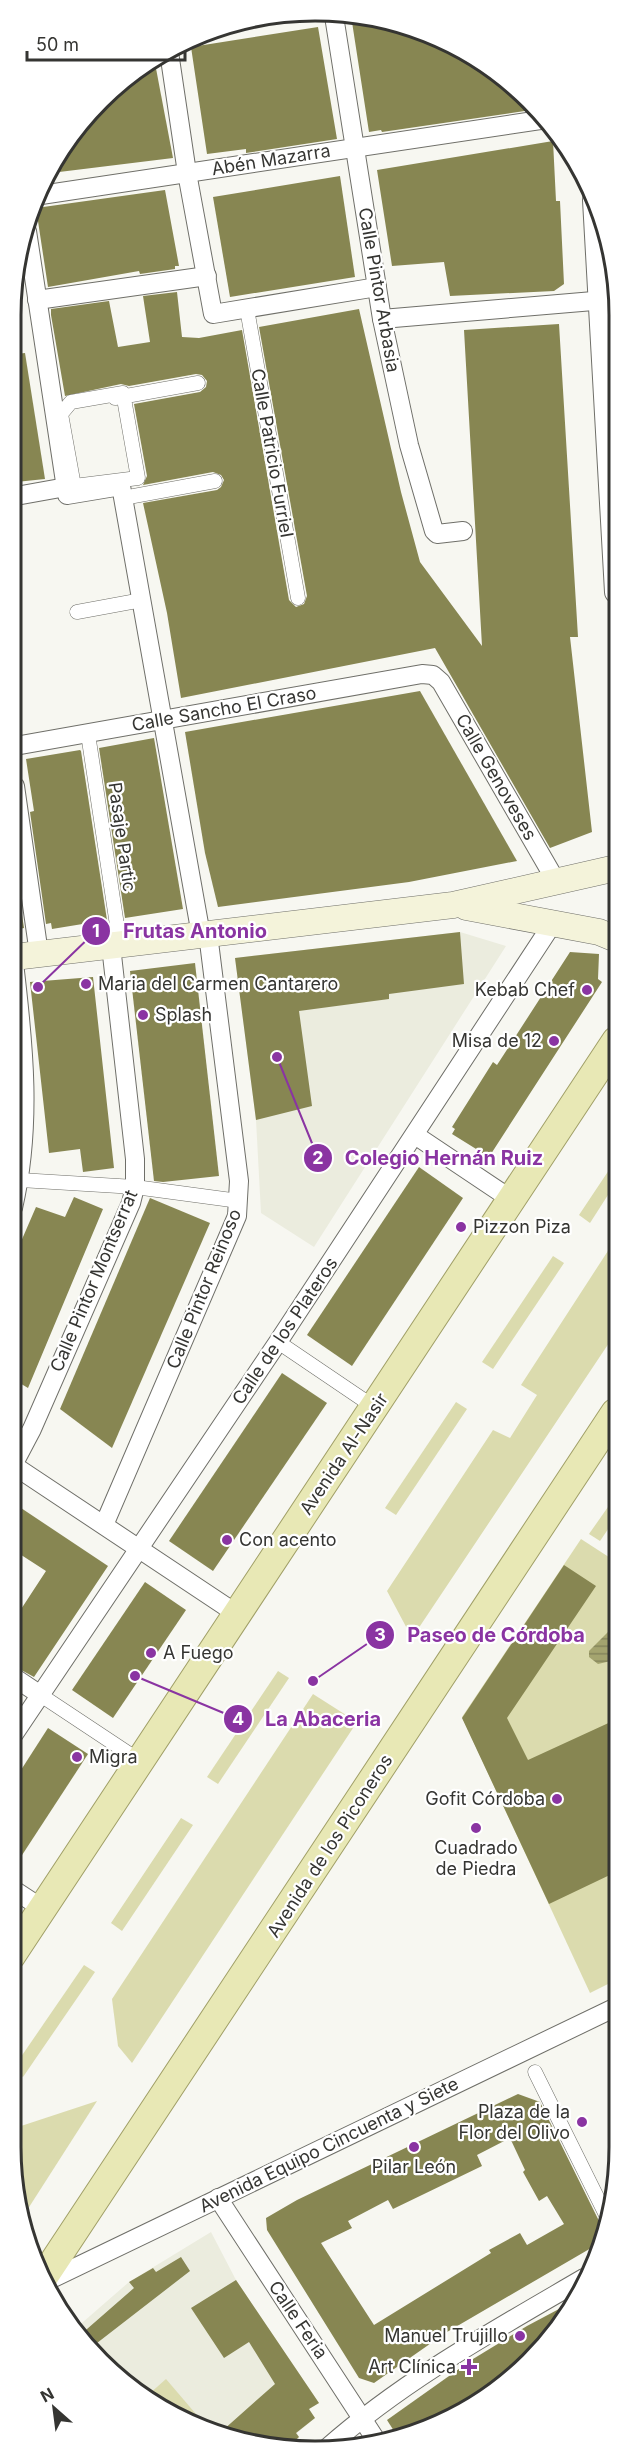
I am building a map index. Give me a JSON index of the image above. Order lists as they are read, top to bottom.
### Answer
{
  "streets": {
    "main road": ["Avenida Al-Nasir", "Avenida de los Piconeros"],
    "street": [
      "Abén Mazarra",
      "Calle Pintor Arbasia",
      "Calle Patricio Furriel",
      "Calle Sancho El Craso",
      "Calle Genoveses",
      "Pasaje Partic",
      "Calle Pintor Montserrat",
      "Calle Pintor Reinoso",
      "Calle de los Plateros",
      "Avenida Equipo Cincuenta y Siete",
      "Calle Feria"
    ]
  },
  "crossings": [
    ["Abén Mazarra", "Calle Pintor Arbasia"],
    ["Calle Sancho El Craso", "Calle Genoveses"],
    ["Calle Sancho El Craso", "Pasaje Partic"],
    ["Calle Sancho El Craso", "Calle Pintor Reinoso"],
    ["Pasaje Partic", "Calle Pintor Montserrat"],
    ["Avenida Equipo Cincuenta y Siete", "Calle Feria"]
  ],
  "places": {
    "other": [
      "Maria del Carmen Cantarero",
      "Frutas Antonio",
      "Kebab Chef",
      "Splash",
      "Misa de 12",
      "Colegio Hernán Ruiz",
      "Pizzon Piza",
      "Con acento",
      "A Fuego",
      "La Abaceria",
      "Paseo de Córdoba",
      "Migra",
      "Gofit Córdoba",
      "Cuadrado de Piedra",
      "Plaza de la Flor del Olivo",
      "Pilar León",
      "Manuel Trujillo"
    ],
    "health": ["Art Clínica"]
  },
  "scale_bar": "50 m",
  "north": "top left"
}
